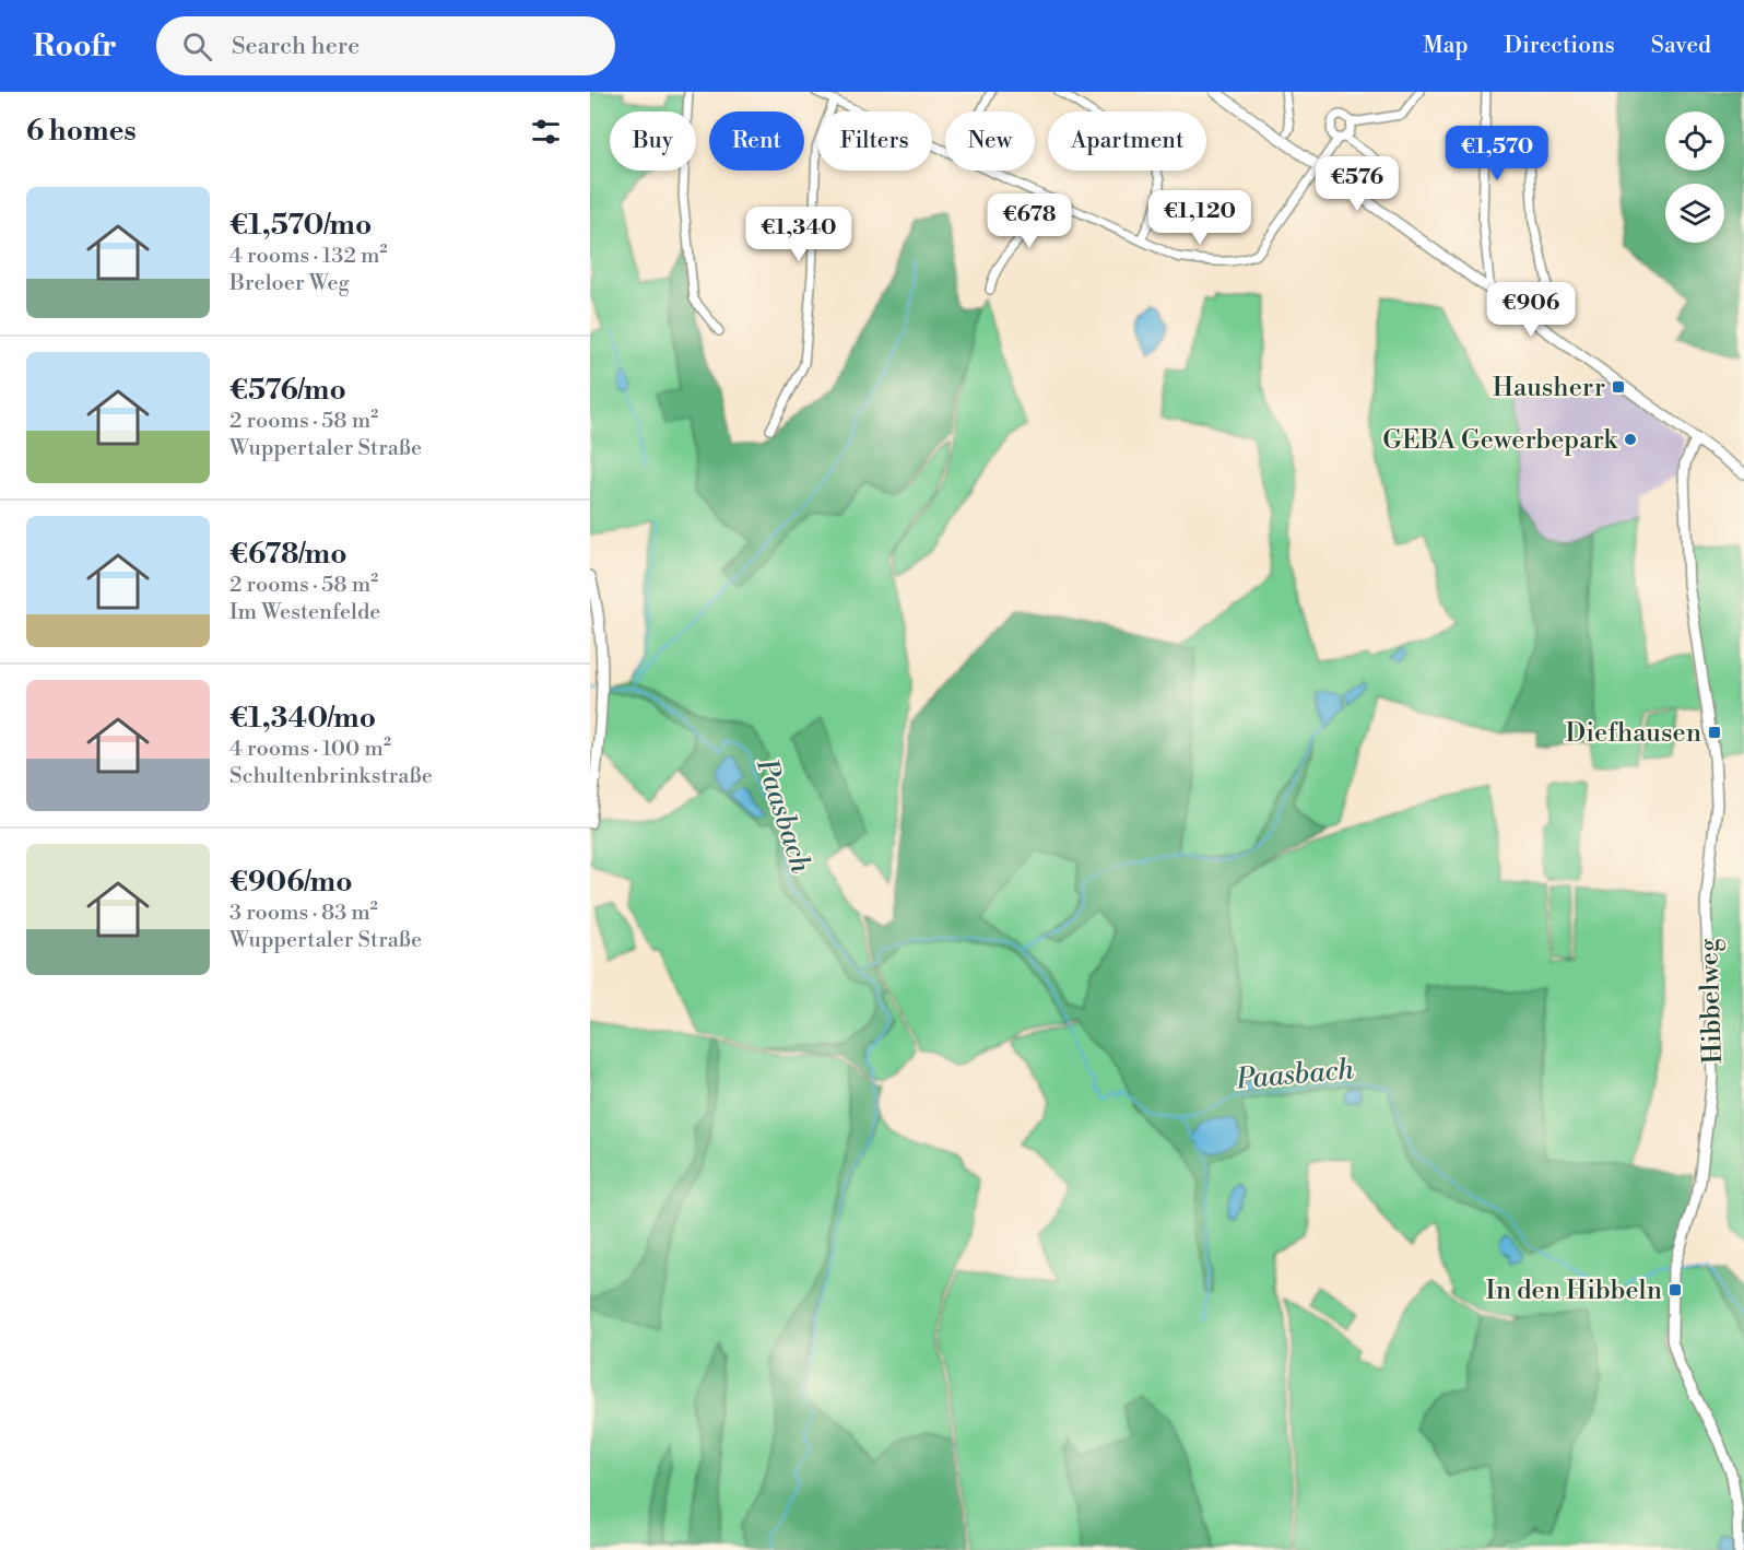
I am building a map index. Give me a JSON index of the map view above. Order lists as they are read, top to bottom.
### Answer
{
  "streets": {
    "street": ["Hibbelweg"]
  },
  "water": ["Paasbach"],
  "places": {
    "transit": ["Hausherr", "Diefhausen", "In den Hibbeln"],
    "other": ["GEBA Gewerbepark"]
  },
  "page": {
    "header": "Roofr",
    "search": "Search here",
    "nav": ["Map", "Directions", "Saved"],
    "heading": "6 homes",
    "chip": [
      "Buy",
      "Rent",
      "Filters",
      "New",
      "Apartment"
    ],
    "price": [
      "€1,570",
      "€576",
      "€1,120",
      "€678",
      "€1,340",
      "€906"
    ],
    "list": [
      {
        "name": "€1,570/mo",
        "note": "4 rooms · 132 m² · Breloer Weg"
      },
      {
        "name": "€576/mo",
        "note": "2 rooms · 58 m² · Wuppertaler Straße"
      },
      {
        "name": "€678/mo",
        "note": "2 rooms · 58 m² · Im Westenfelde"
      },
      {
        "name": "€1,340/mo",
        "note": "4 rooms · 100 m² · Schultenbrinkstraße"
      },
      {
        "name": "€906/mo",
        "note": "3 rooms · 83 m² · Wuppertaler Straße"
      }
    ]
  }
}
